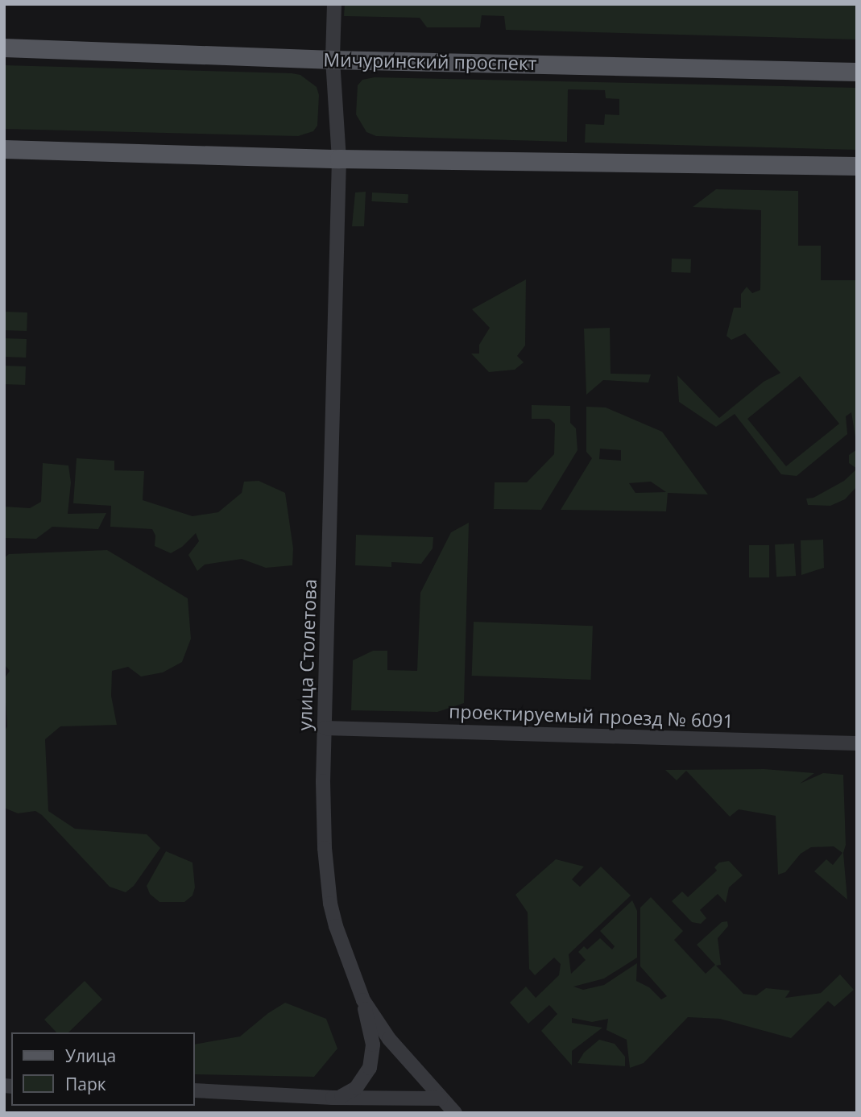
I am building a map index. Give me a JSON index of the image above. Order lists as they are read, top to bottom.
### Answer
{
  "streets": {
    "main road": ["Мичуринский проспект"],
    "street": ["улица Столетова", "проектируемый проезд № 6091"]
  },
  "crossings": [
    ["Мичуринский проспект", "улица Столетова"],
    ["улица Столетова", "проектируемый проезд № 6091"]
  ],
  "legend": ["Улица", "Парк"]
}
